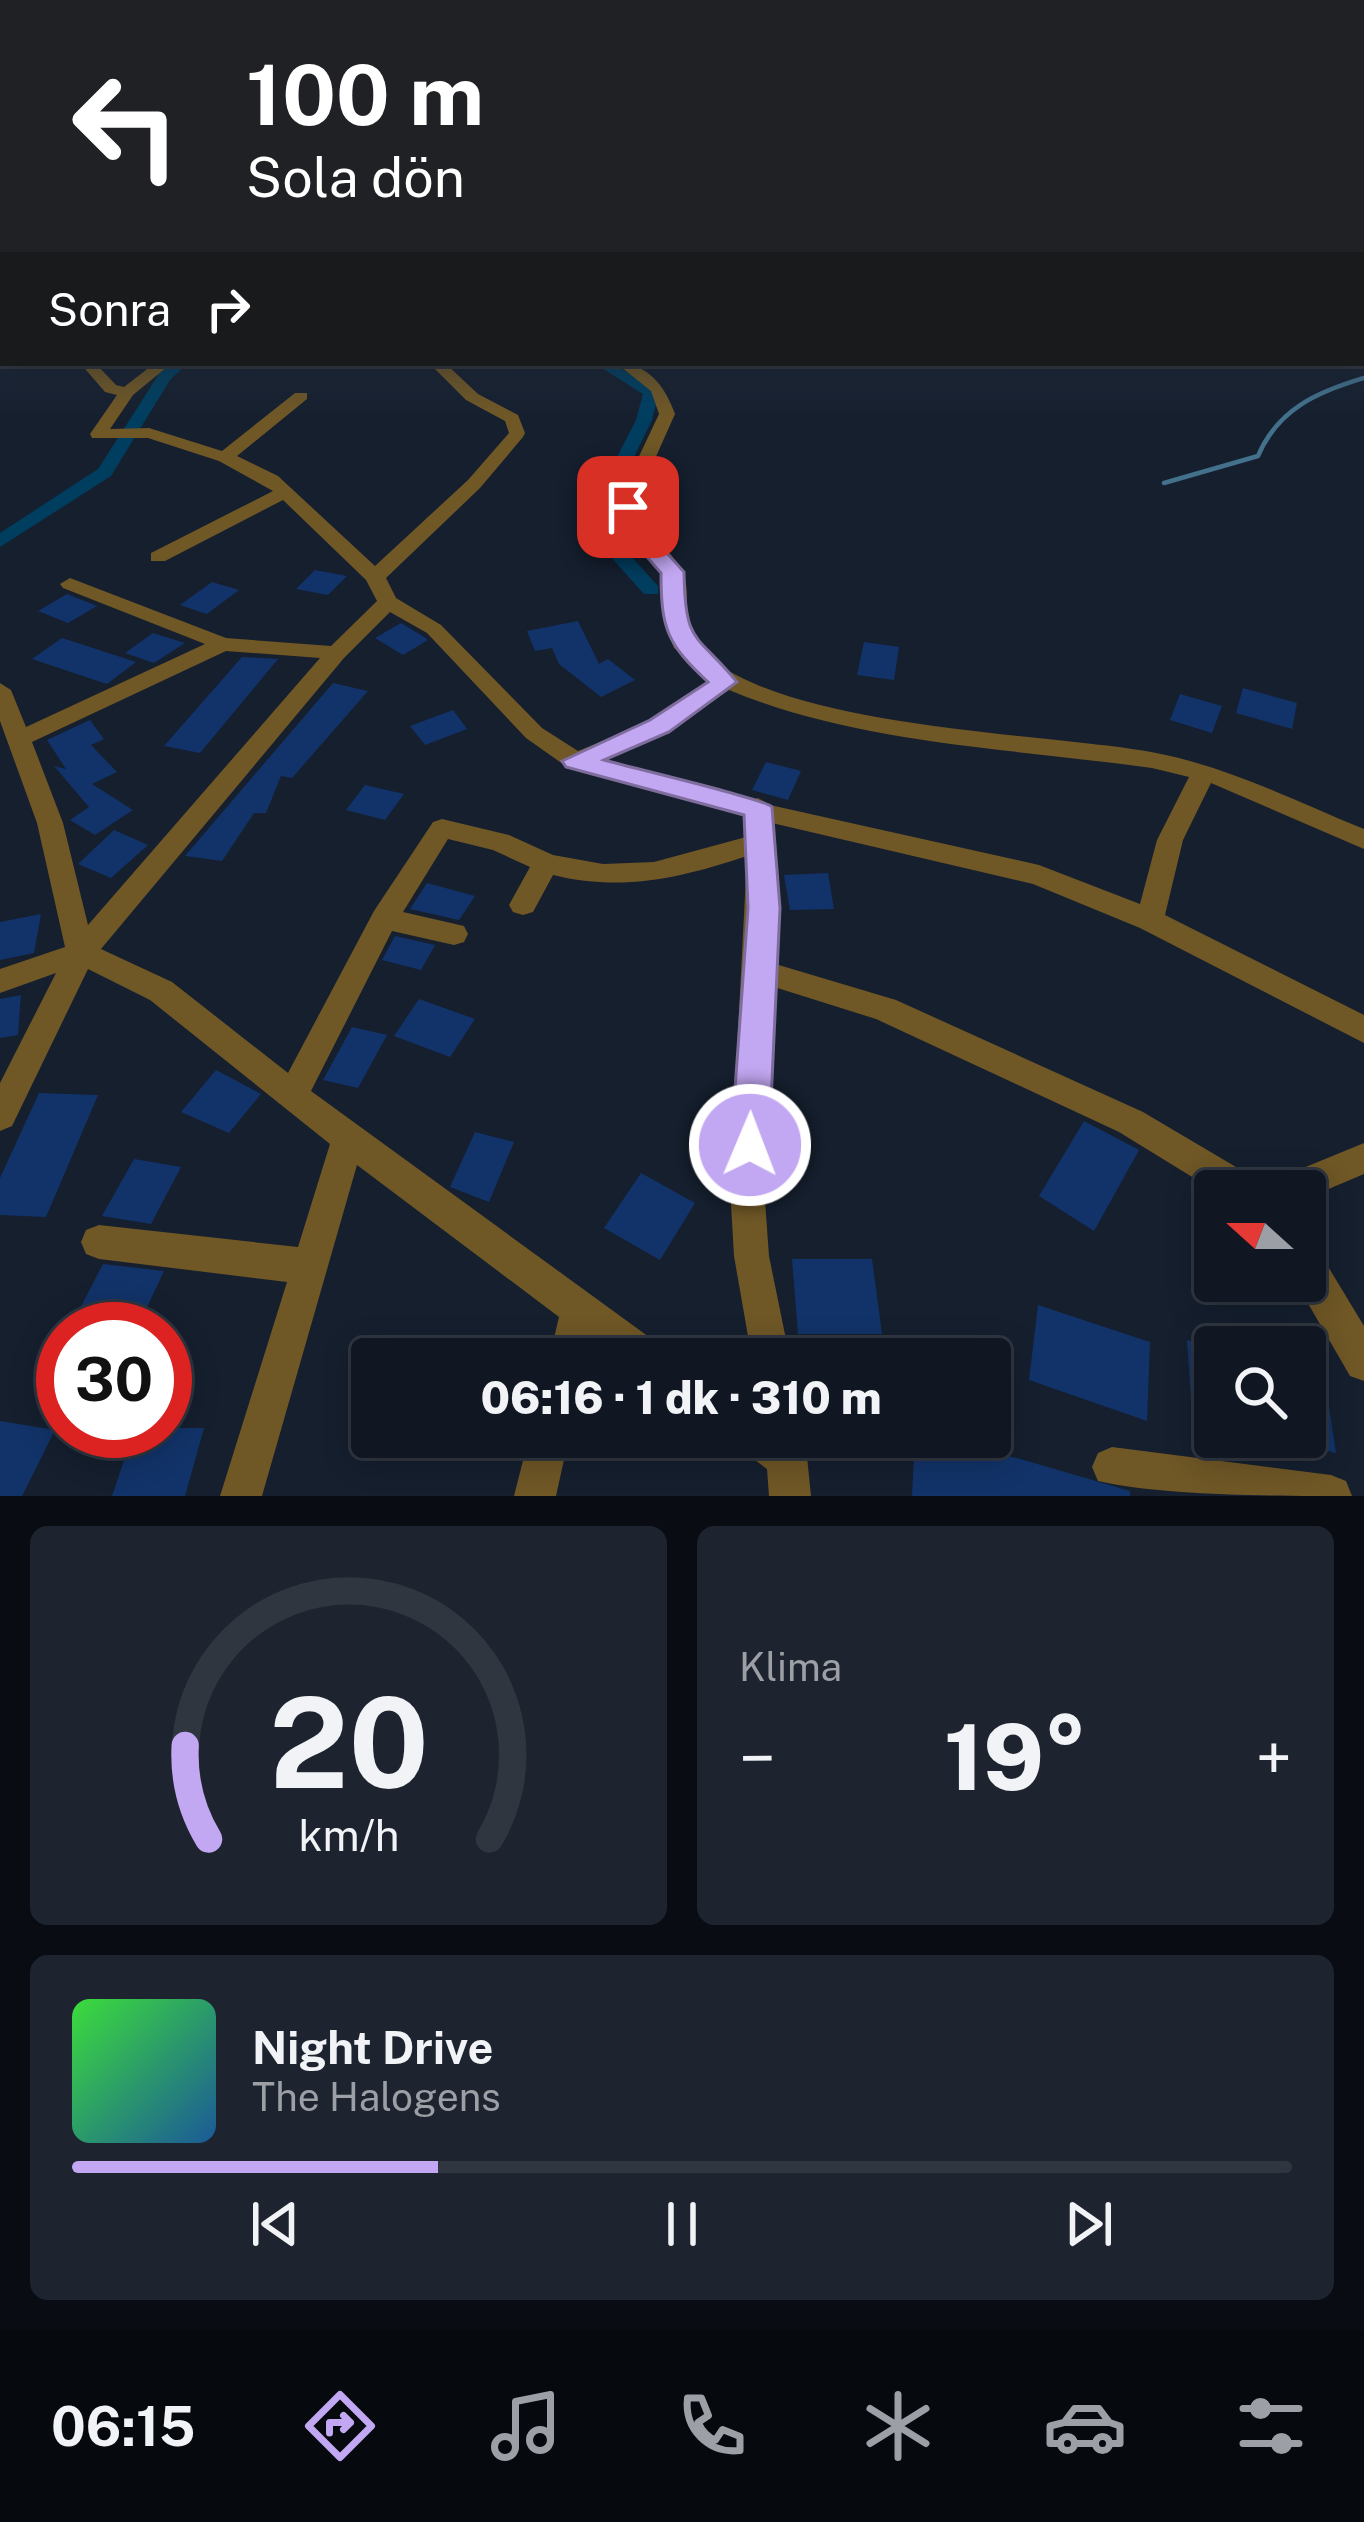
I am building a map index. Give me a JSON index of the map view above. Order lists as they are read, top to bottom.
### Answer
{
  "north": "left",
  "page": {
    "turn": ["100 m", "Sola dön"],
    "then": "Sonra",
    "limit": "30",
    "trip": "06:16 · 1 dk · 310 m",
    "tile": "Klima",
    "heat": ["−", "19°", "+"],
    "song": ["Night Drive", "The Halogens"],
    "tabs": "06:15",
    "gauge": ["20", "km/h"]
  }
}
